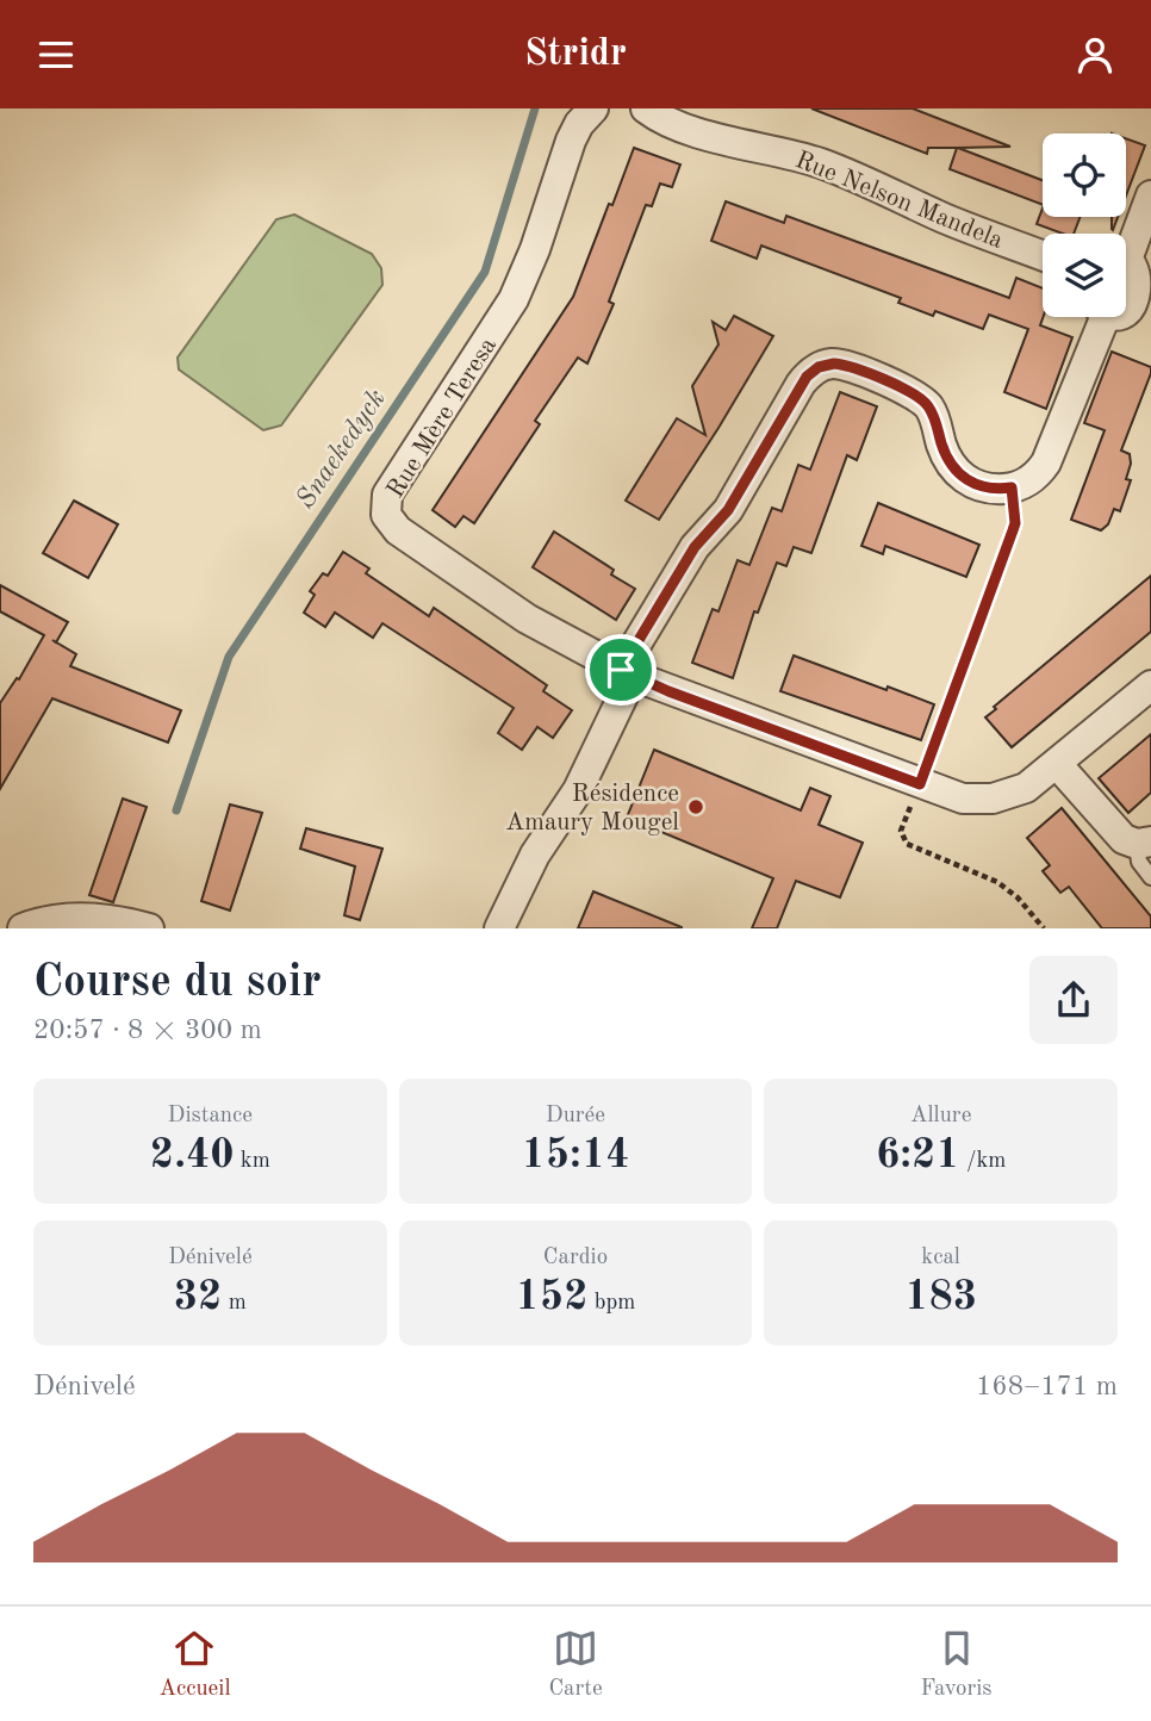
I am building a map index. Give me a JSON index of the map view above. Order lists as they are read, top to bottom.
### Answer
{
  "streets": {
    "street": ["Rue Nelson Mandela", "Rue Mère Teresa"]
  },
  "water": ["Snaekedyck"],
  "places": ["Résidence Amaury Mougel"],
  "page": {
    "header": "Stridr",
    "heading": ["Course du soir", "20:57 · 8 × 300 m"],
    "stats": [
      ["Distance", "2.40 km"],
      ["Durée", "15:14"],
      ["Allure", "6:21 /km"],
      ["Dénivelé", "32 m"],
      ["Cardio", "152 bpm"],
      ["kcal", "183"]
    ],
    "chart": ["Dénivelé", "168–171 m"],
    "tabs": ["Accueil", "Carte", "Favoris"]
  }
}
